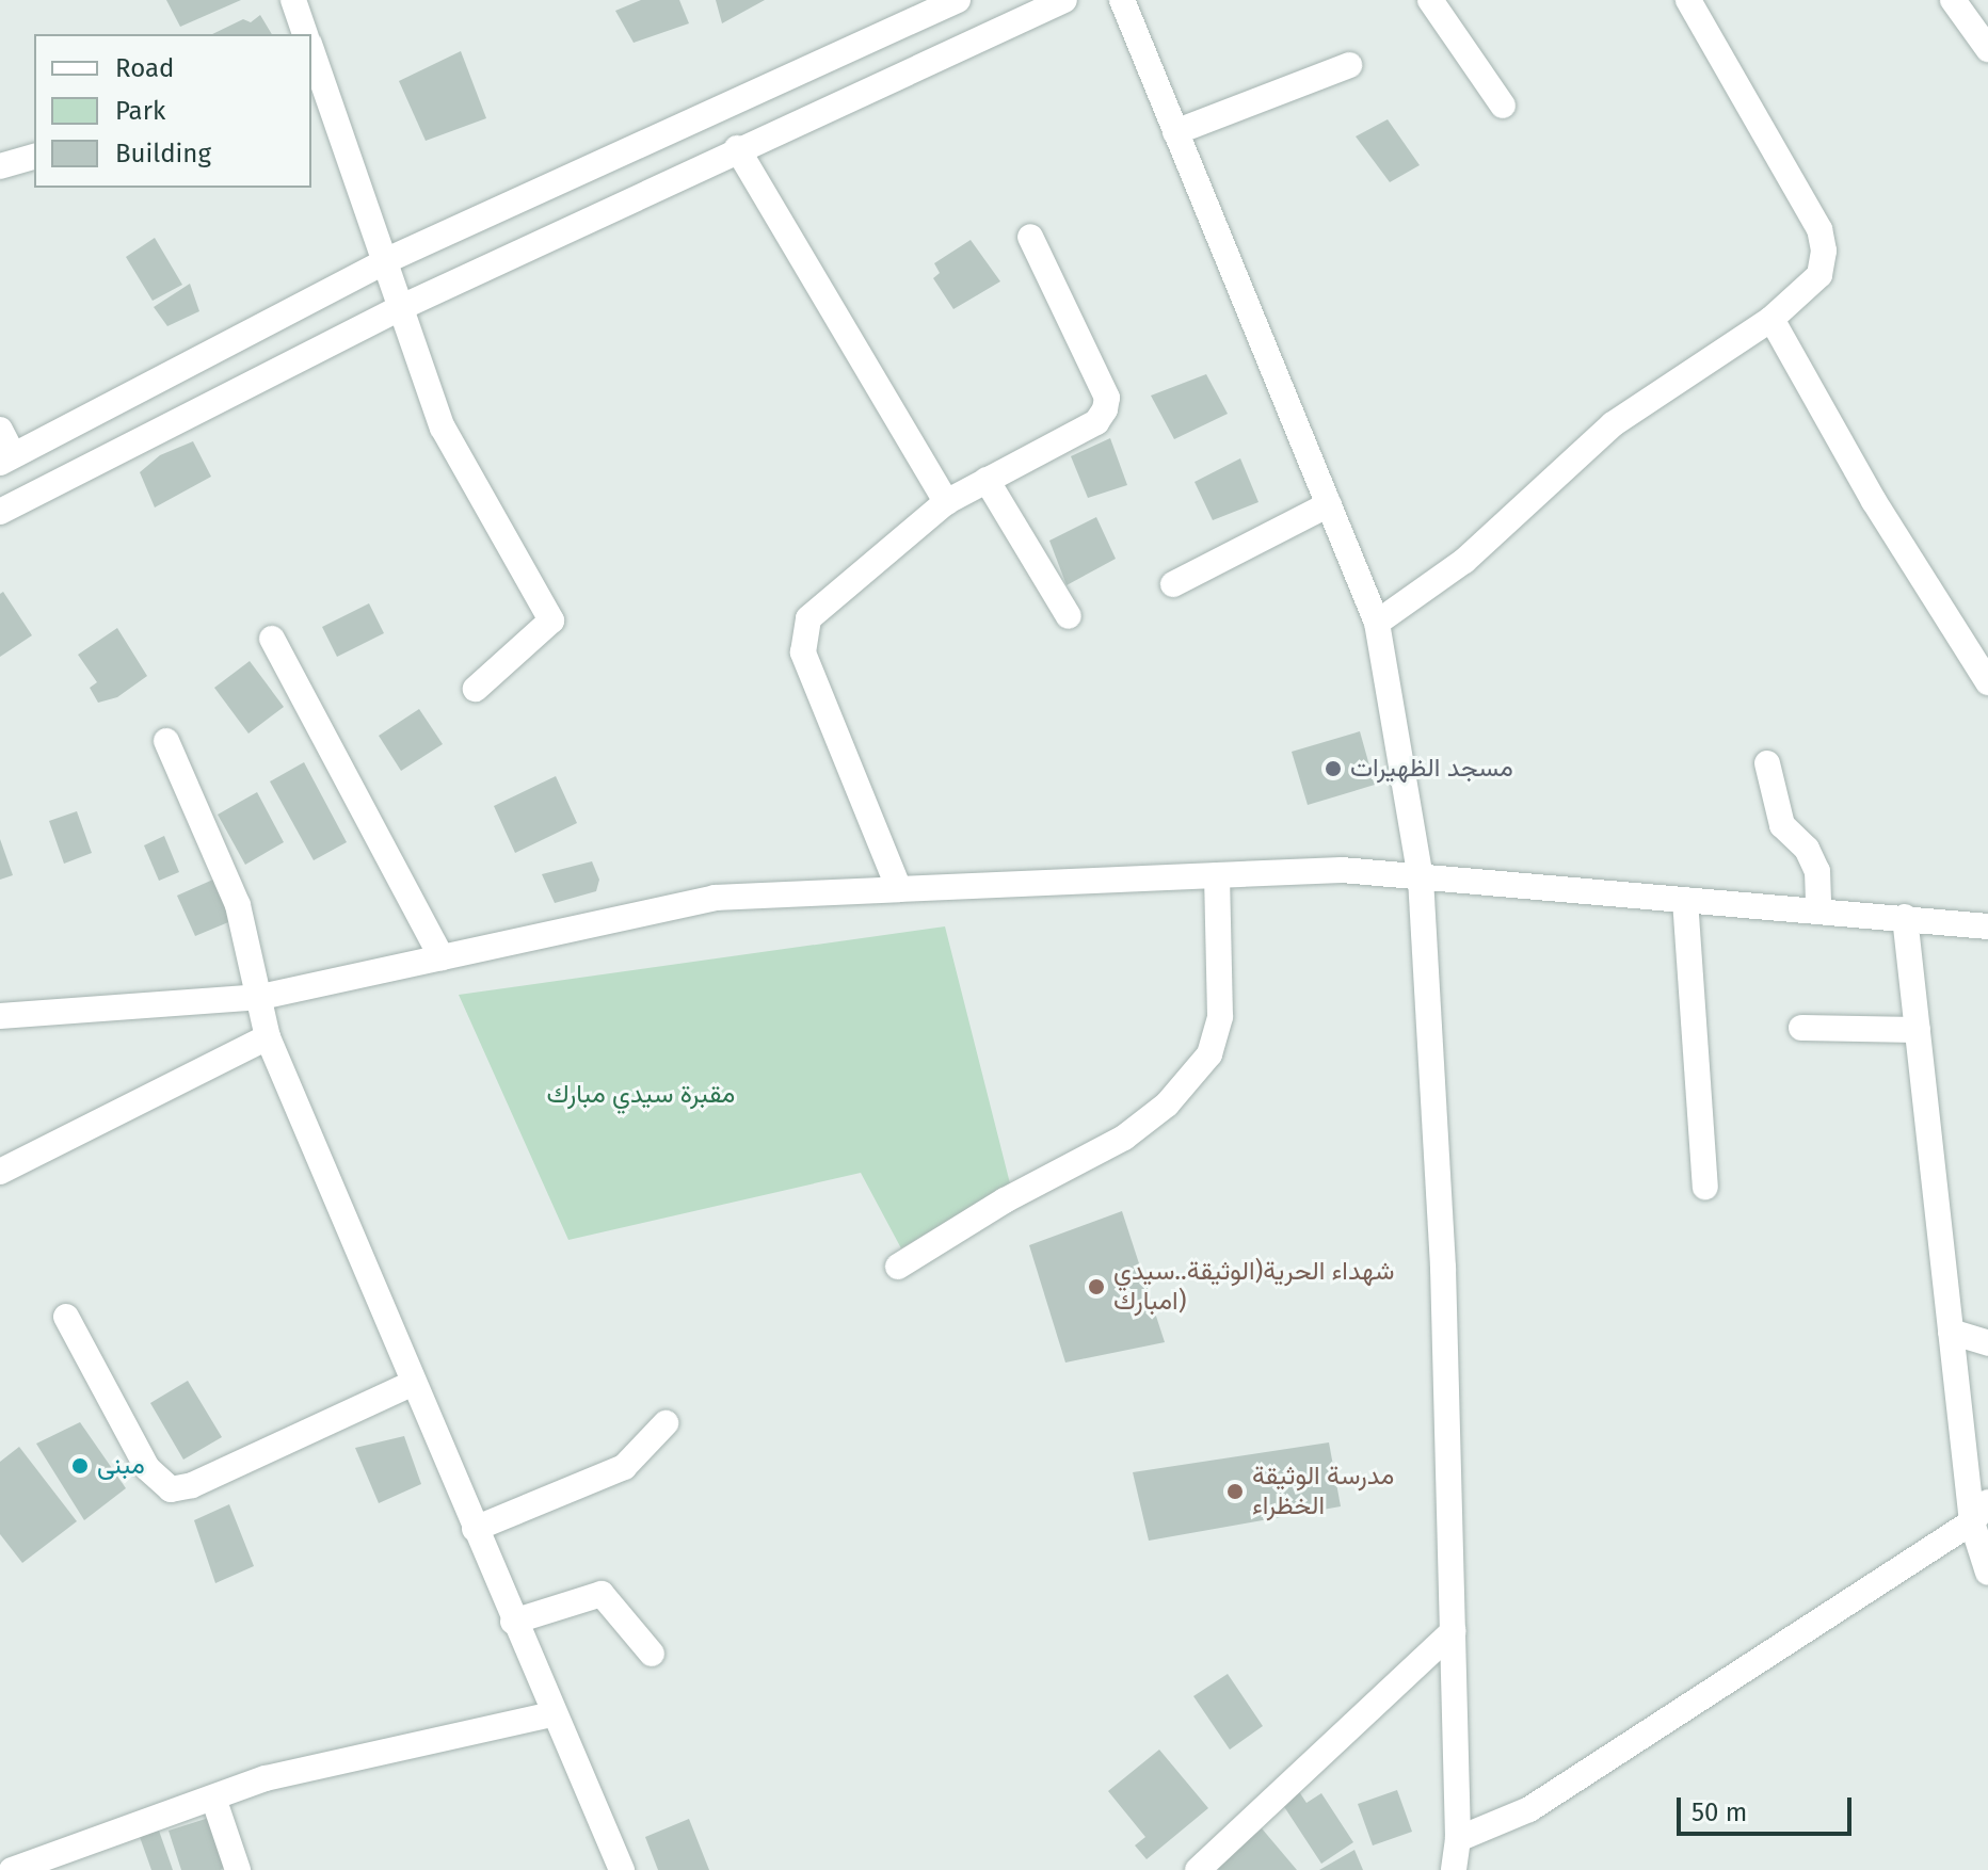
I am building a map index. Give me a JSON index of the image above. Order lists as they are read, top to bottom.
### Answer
{
  "parks": ["مقبرة سيدي مبارك"],
  "places": [
    "مسجد الظهيرات",
    "شهداء الحرية(الوثيقة..سيدي امبارك)",
    "مبنى",
    "مدرسة الوثيقة الخظراء"
  ],
  "legend": ["Road", "Park", "Building"],
  "scale_bar": "50 m"
}
